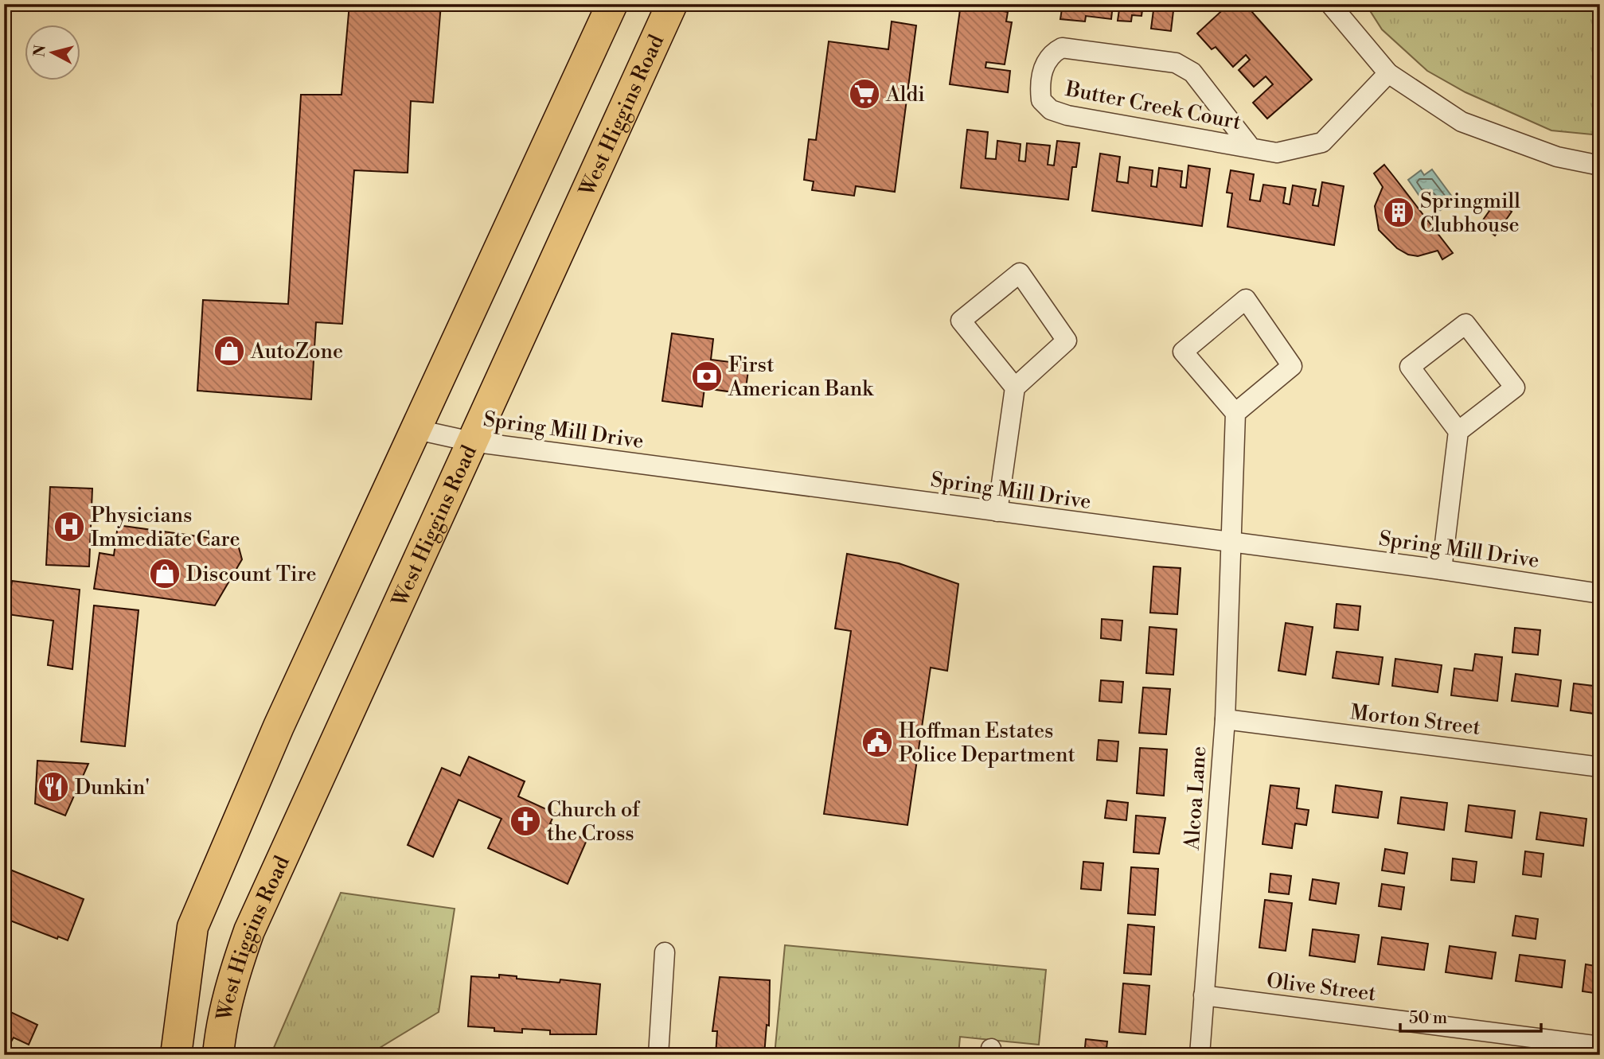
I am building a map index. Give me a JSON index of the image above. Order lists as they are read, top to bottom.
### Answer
{
  "streets": {
    "main road": ["West Higgins Road"],
    "street": [
      "Butter Creek Court",
      "Spring Mill Drive",
      "Morton Street",
      "Alcoa Lane",
      "Olive Street"
    ]
  },
  "crossings": [
    ["West Higgins Road", "Spring Mill Drive"],
    ["Spring Mill Drive", "Alcoa Lane"],
    ["Morton Street", "Alcoa Lane"],
    ["Alcoa Lane", "Olive Street"]
  ],
  "places": {
    "supermarket": ["Aldi"],
    "building": ["Springmill Clubhouse"],
    "shop": ["AutoZone", "Discount Tire"],
    "bank": ["First American Bank"],
    "hospital": ["Physicians Immediate Care"],
    "public building": ["Hoffman Estates Police Department"],
    "restaurant": ["Dunkin'"],
    "church": ["Church of the Cross"]
  },
  "scale_bar": "50 m",
  "north": "left"
}
